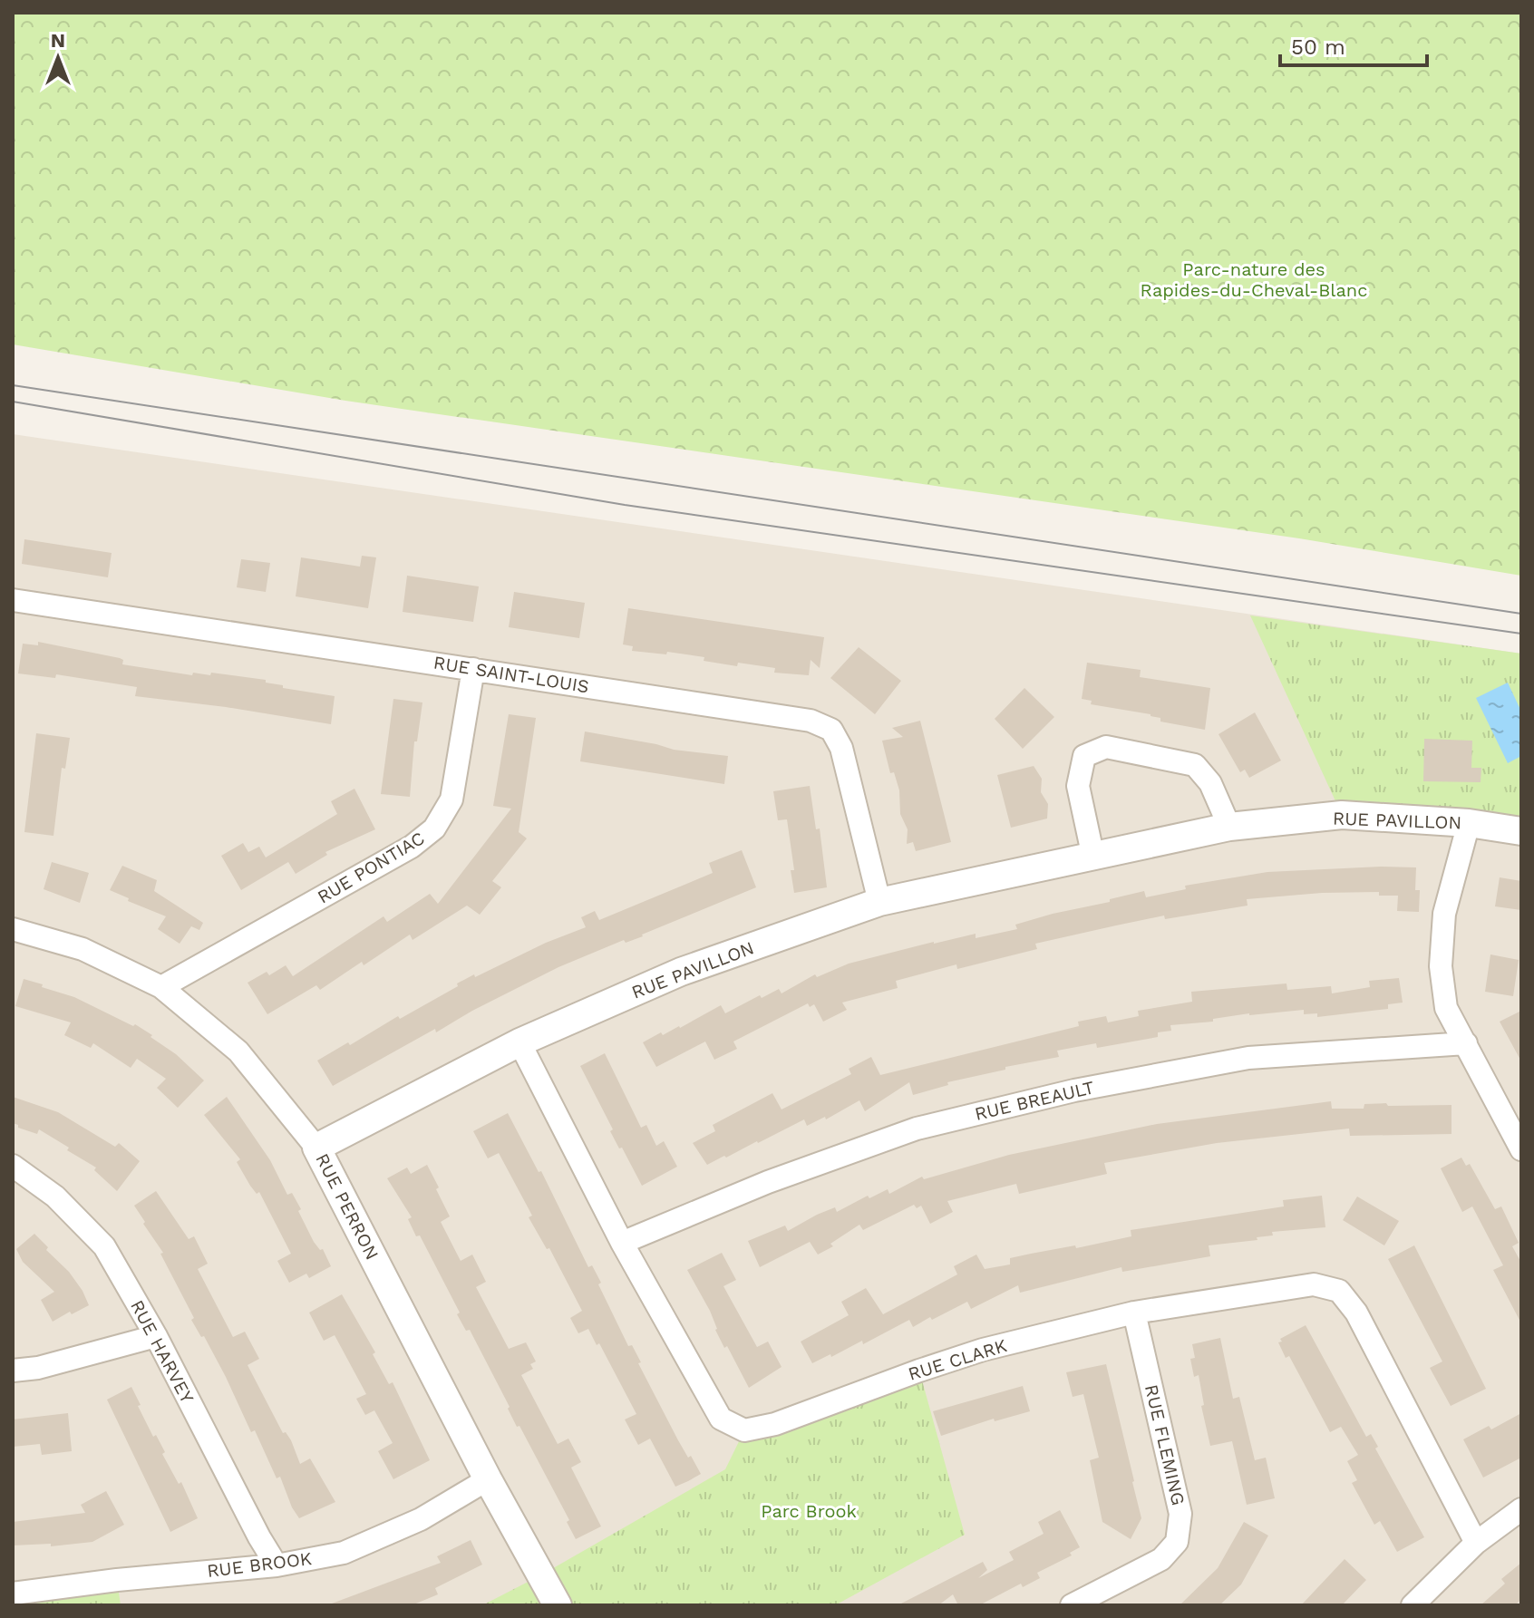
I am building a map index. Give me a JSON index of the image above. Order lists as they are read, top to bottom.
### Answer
{
  "streets": {
    "street": [
      "RUE SAINT-LOUIS",
      "RUE PAVILLON",
      "RUE PONTIAC",
      "RUE BREAULT",
      "RUE PERRON",
      "RUE HARVEY",
      "RUE CLARK",
      "RUE FLEMING",
      "RUE BROOK"
    ]
  },
  "crossings": [
    ["RUE SAINT-LOUIS", "RUE PAVILLON"],
    ["RUE SAINT-LOUIS", "RUE PONTIAC"],
    ["RUE PAVILLON", "RUE PERRON"],
    ["RUE PAVILLON", "RUE CLARK"],
    ["RUE PONTIAC", "RUE PERRON"],
    ["RUE BREAULT", "RUE CLARK"],
    ["RUE PERRON", "RUE BROOK"],
    ["RUE HARVEY", "RUE BROOK"],
    ["RUE CLARK", "RUE FLEMING"]
  ],
  "parks": ["Parc-nature des Rapides-du-Cheval-Blanc", "Parc Brook"],
  "scale_bar": "50 m",
  "north": "top"
}
